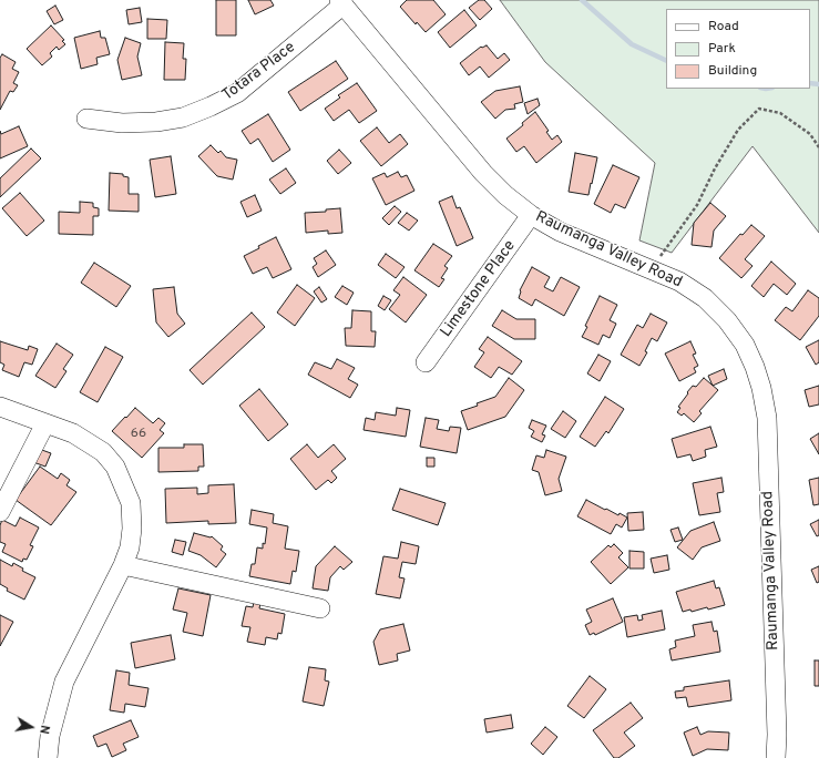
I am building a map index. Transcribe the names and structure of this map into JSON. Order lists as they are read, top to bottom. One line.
{"streets":{"street":["Totara Place","Raumanga Valley Road","Limestone Place"]},"crossings":[["Totara Place","Raumanga Valley Road"],["Raumanga Valley Road","Limestone Place"]],"house_numbers":["66"],"legend":["Road","Park","Building"],"north":"right"}
